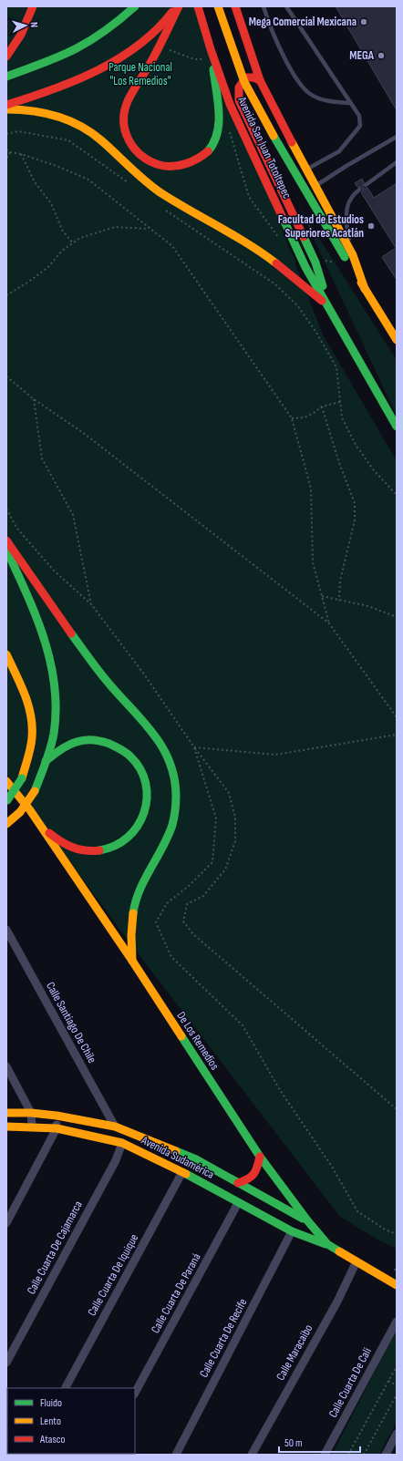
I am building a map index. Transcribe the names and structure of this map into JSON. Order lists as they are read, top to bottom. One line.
{"streets":{"main road":["Avenida San Juan Totoltepec","De Los Remedios","Avenida Sudamérica"],"street":["Calle Santiago De Chile","Calle Cuarta De Cajamarca","Calle Cuarta De Iquique","Calle Cuarta De Paraná","Calle Cuarta De Recife","Calle Maracaibo","Calle Cuarta De Cali"]},"crossings":[["Calle Santiago De Chile","Avenida Sudamérica"],["De Los Remedios","Avenida Sudamérica"],["De Los Remedios","Calle Maracaibo"],["Avenida Sudamérica","Calle Cuarta De Cajamarca"],["Avenida Sudamérica","Calle Cuarta De Iquique"],["Avenida Sudamérica","Calle Cuarta De Paraná"],["Avenida Sudamérica","Calle Cuarta De Recife"]],"parks":["Parque Nacional \"Los Remedios\""],"places":["Mega Comercial Mexicana","MEGA","Facultad de Estudios Superiores Acatlán"],"legend":["Fluido","Lento","Atasco"],"scale_bar":"50 m","north":"right"}
